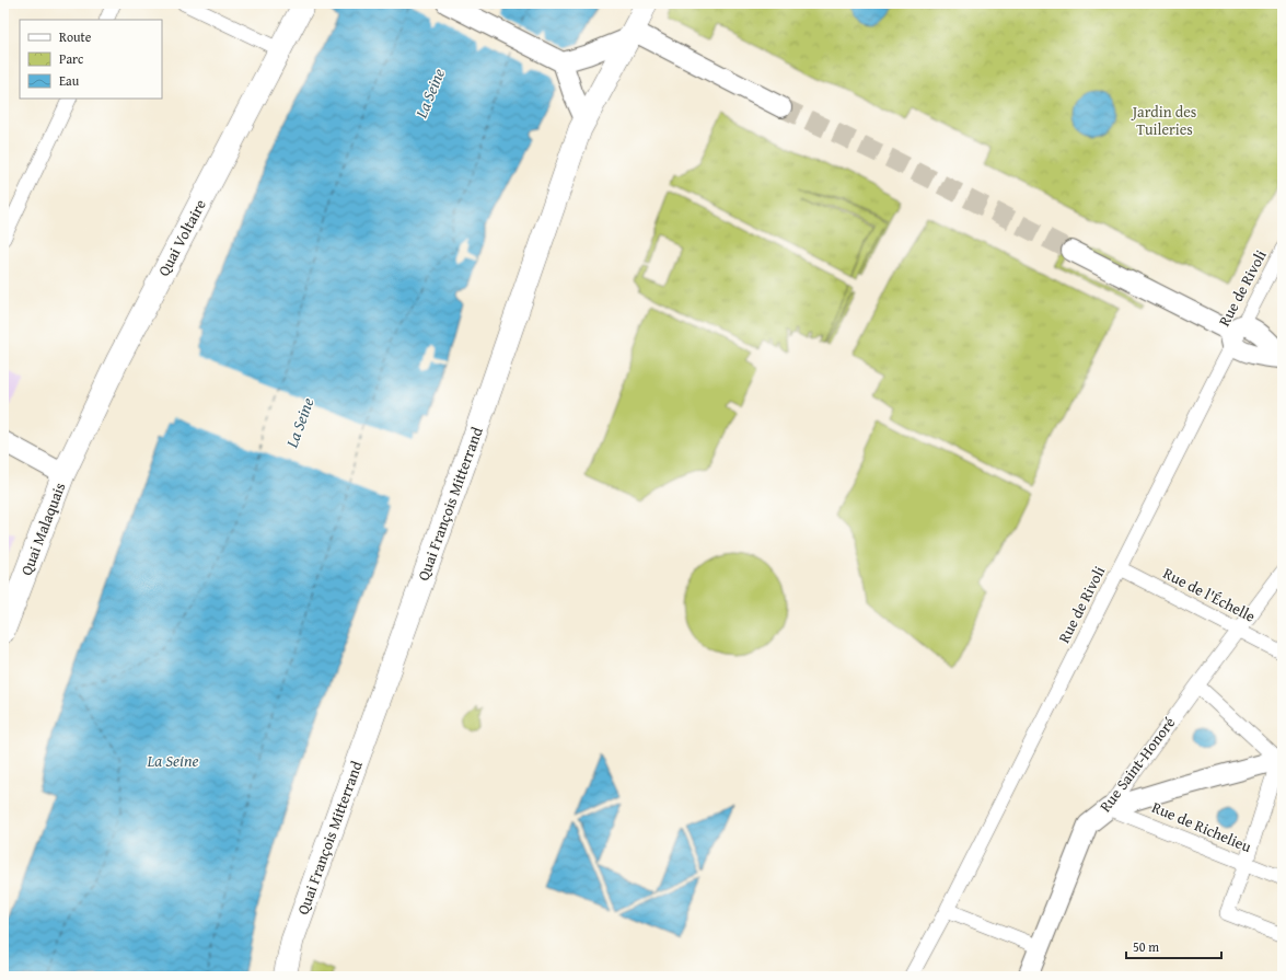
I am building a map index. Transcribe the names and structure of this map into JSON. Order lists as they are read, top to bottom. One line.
{"streets":{"main road":["Quai Voltaire","Quai François Mitterrand","Quai Malaquais","Rue Saint-Honoré"],"street":["Rue de Rivoli","Rue de l'Échelle","Rue de Richelieu"]},"crossings":[["Quai Voltaire","Quai Malaquais"],["Rue de Rivoli","Rue de l'Échelle"],["Rue de l'Échelle","Rue Saint-Honoré"],["Rue Saint-Honoré","Rue de Richelieu"]],"water":["La Seine"],"parks":["Jardin des Tuileries"],"legend":["Route","Parc","Eau"],"scale_bar":"50 m"}
